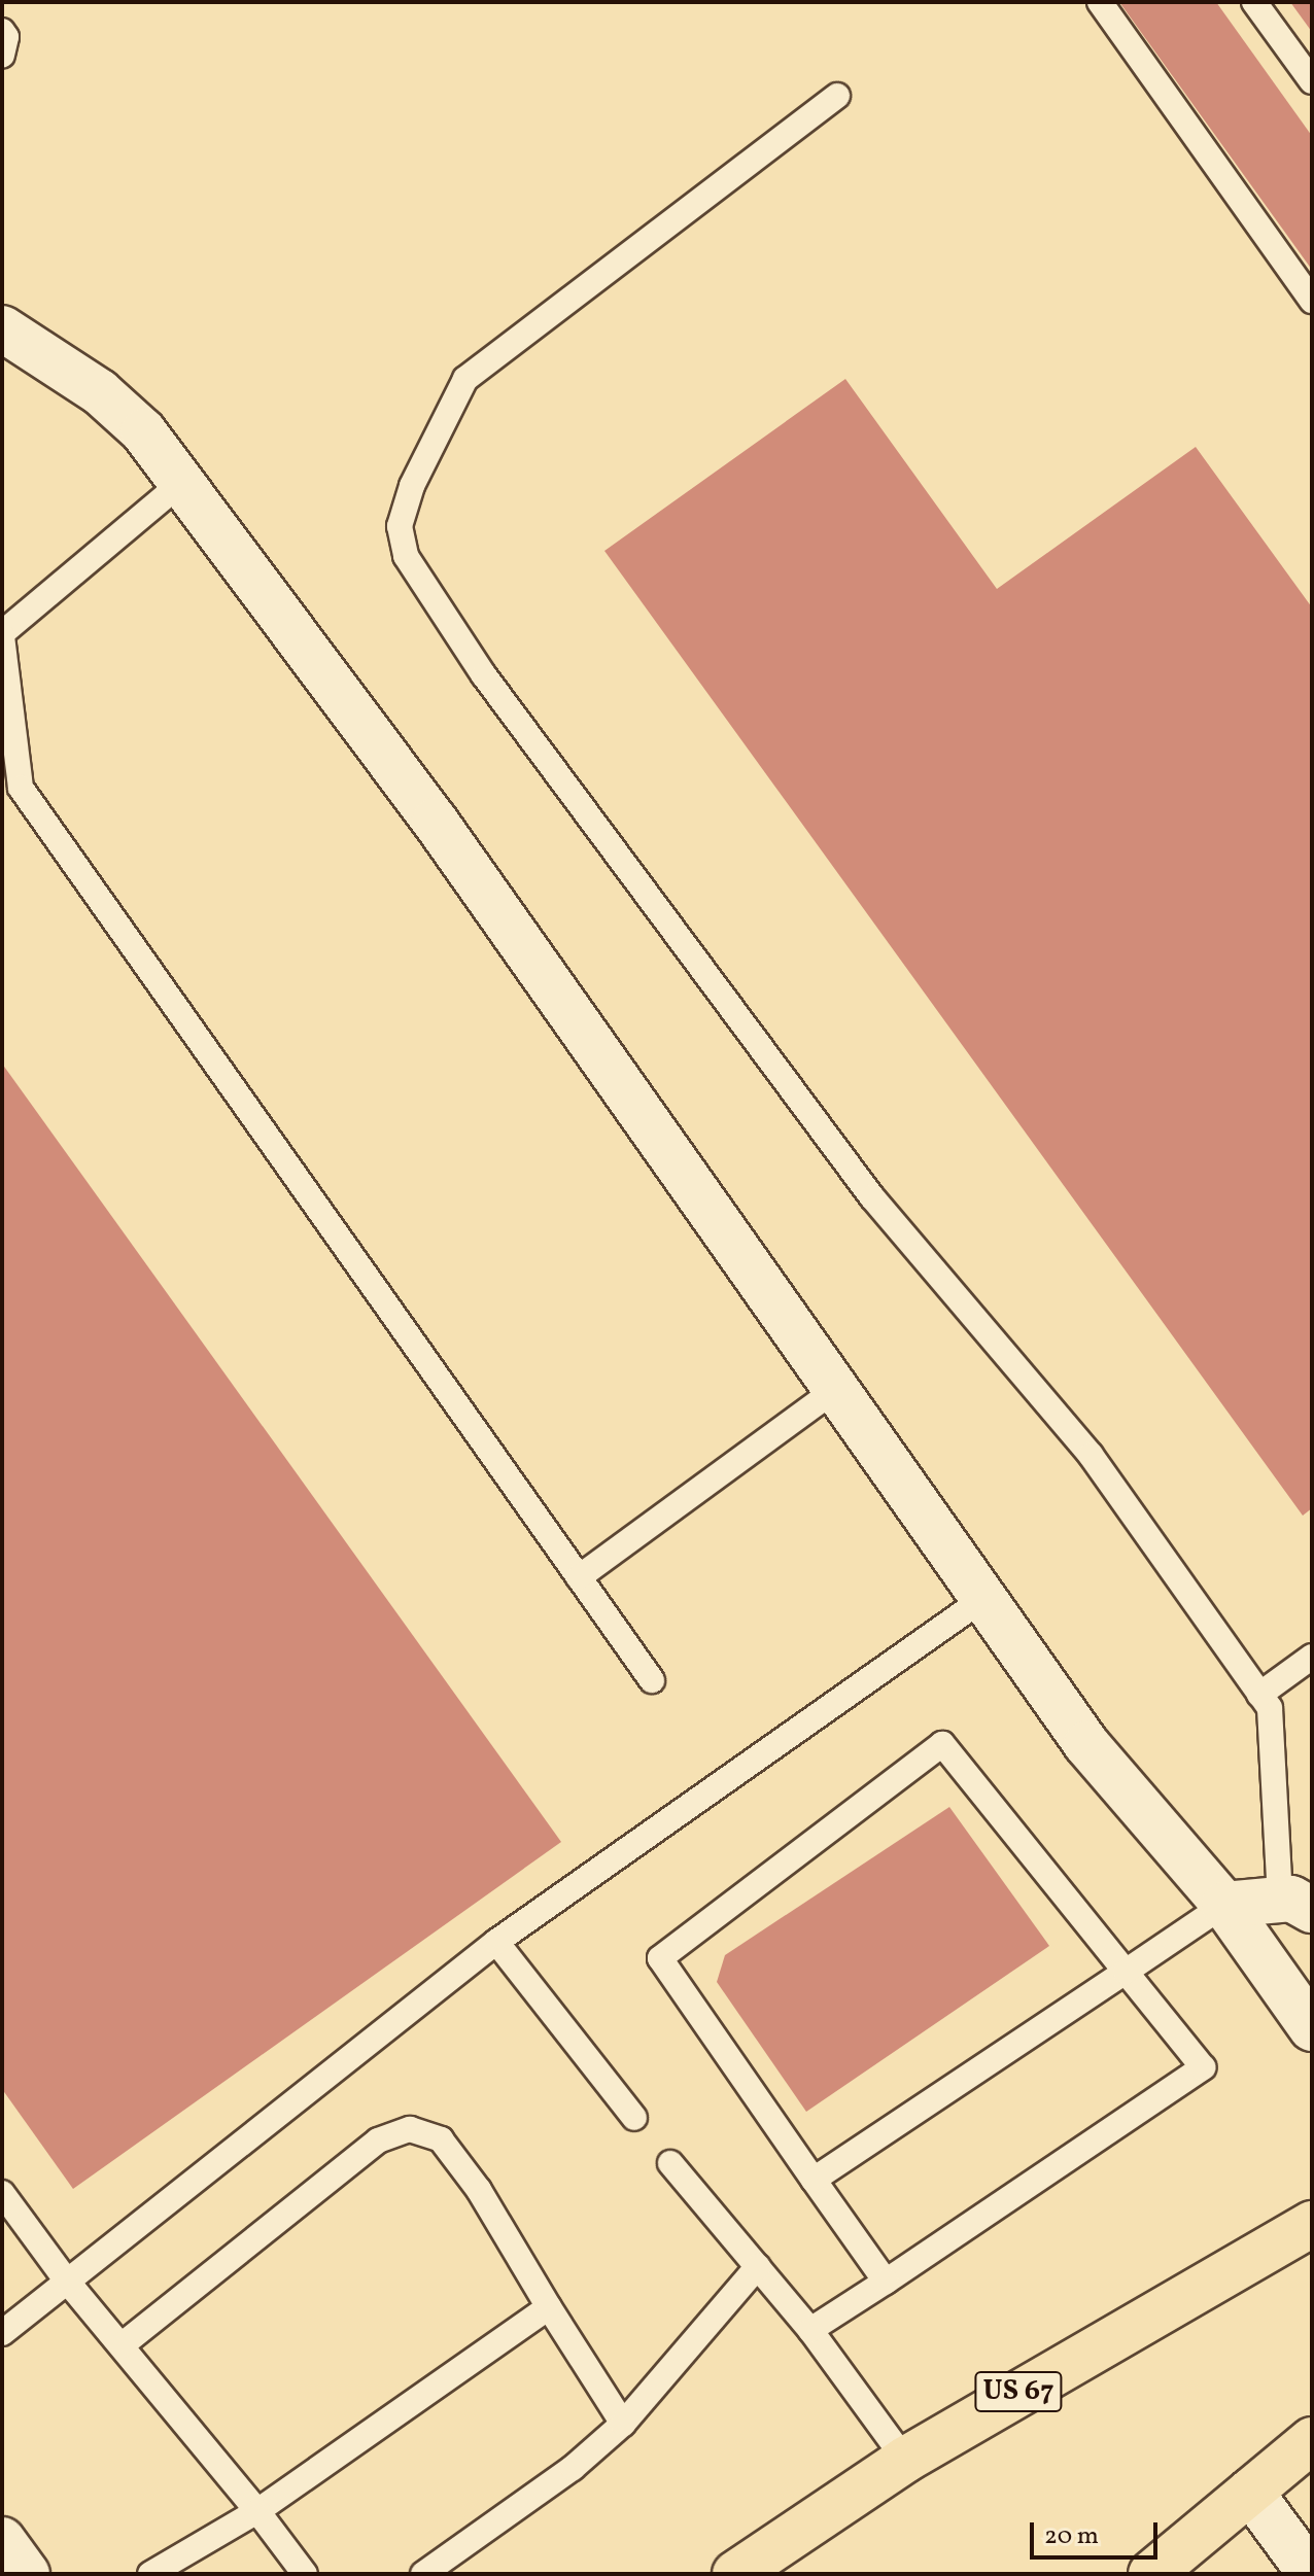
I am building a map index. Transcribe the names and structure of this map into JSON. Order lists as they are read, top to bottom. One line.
{"streets":{"highway":["US 67"]},"scale_bar":"20 m"}
